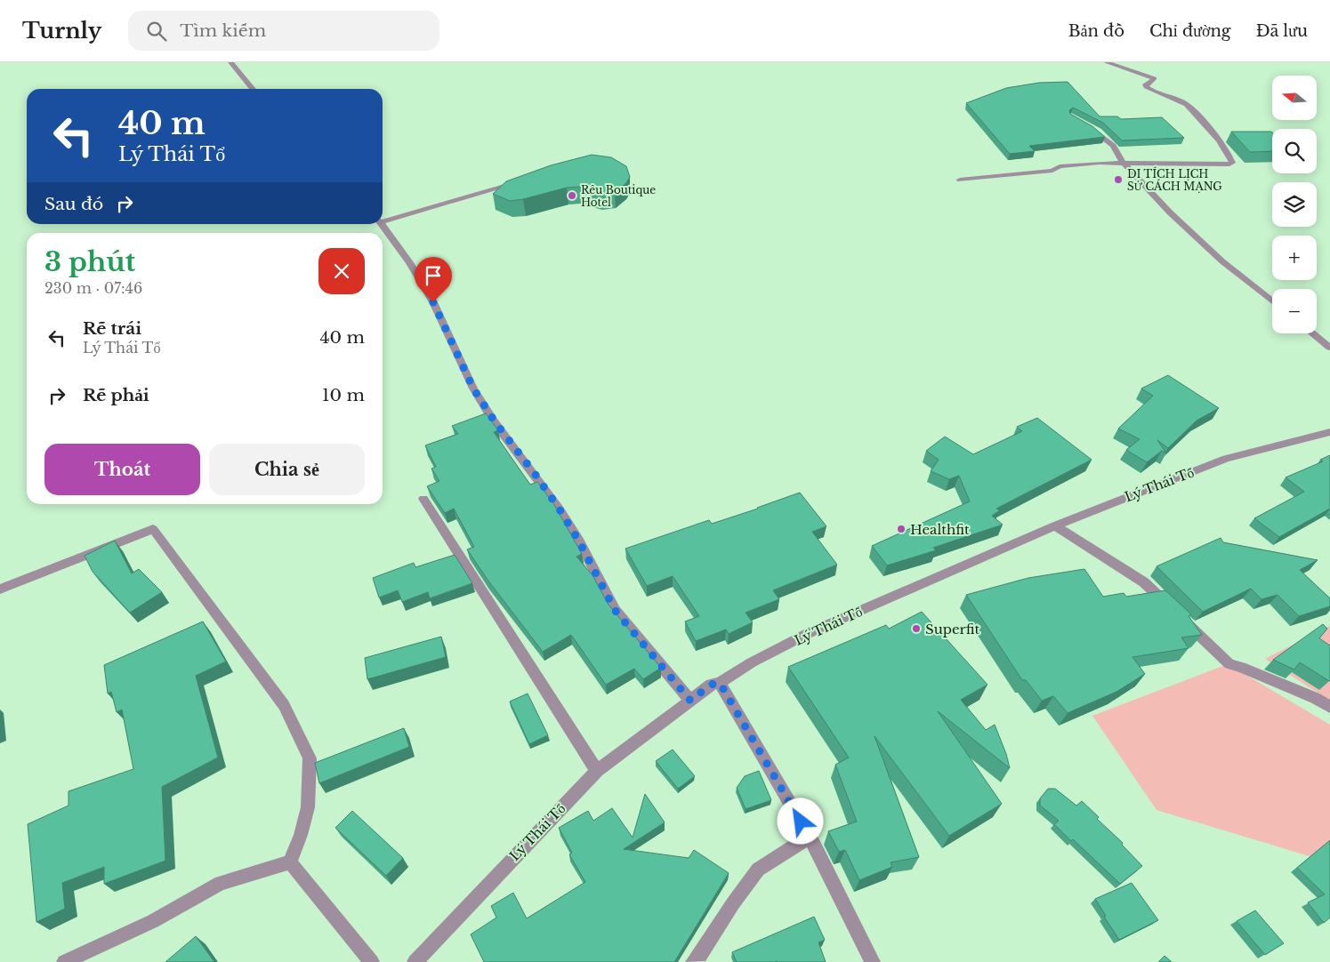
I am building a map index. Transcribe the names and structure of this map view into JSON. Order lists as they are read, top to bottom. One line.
{"streets":{"street":["Lý Thái Tổ"]},"places":["DI TÍCH LỊCH SỬ CÁCH MẠNG","Rêu Boutique Hotel","Healthfit","Superfit"],"north":"left","page":{"header":"Turnly","search":"Tìm kiếm","nav":["Bản đồ","Chỉ đường","Đã lưu"],"map_buttons":["+","−"],"turn":["40 m","Lý Thái Tổ"],"then":"Sau đó","heading":["3 phút","230 m · 07:46"],"list":[{"name":"Rẽ trái","note":"Lý Thái Tổ","value":"40 m"},{"name":"Rẽ phải","value":"10 m"}],"buttons":["Thoát","Chia sẻ"]}}
